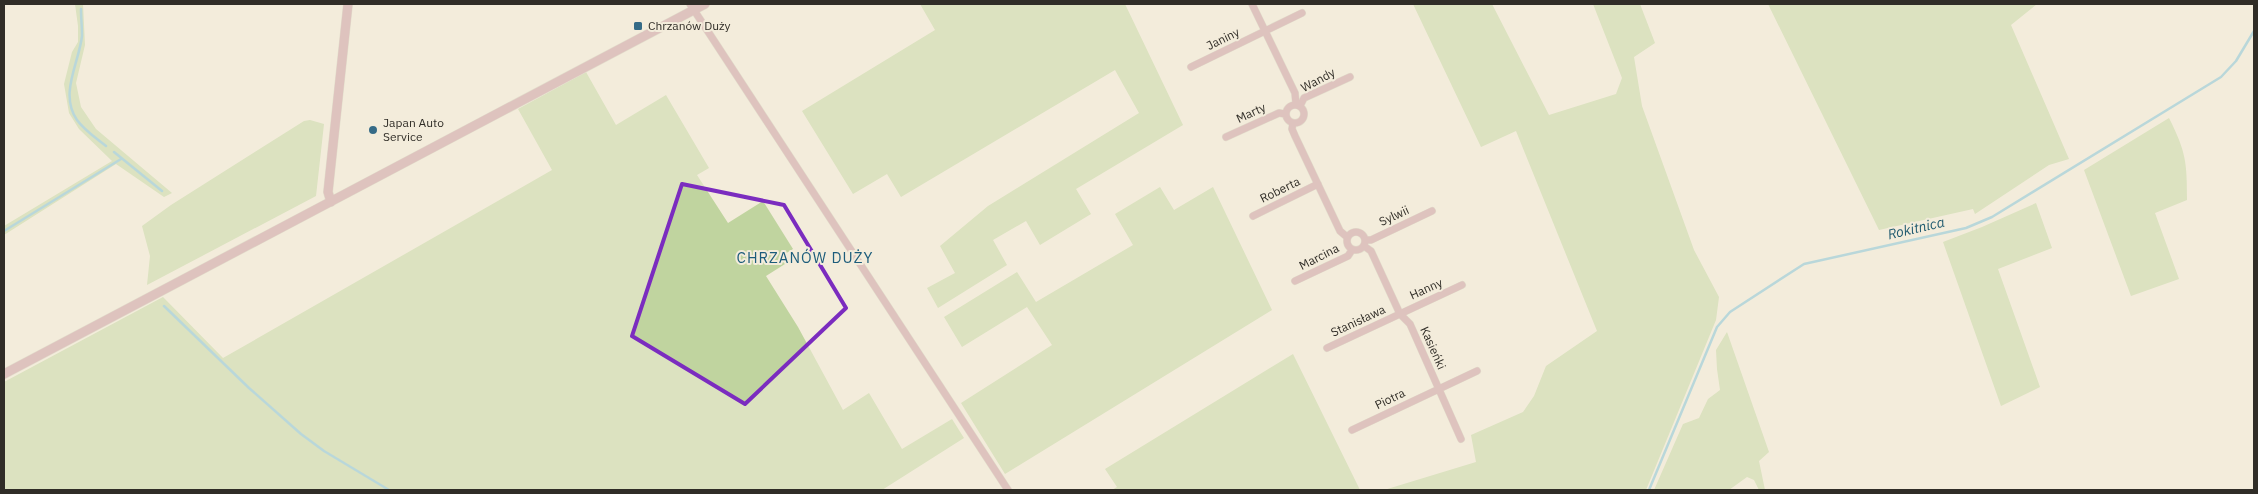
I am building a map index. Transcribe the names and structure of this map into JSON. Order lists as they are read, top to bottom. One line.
{"streets":{"street":["Janiny","Wandy","Marty","Roberta","Sylwii","Marcina","Hanny","Stanisława","Kasieńki","Piotra"]},"crossings":[["Wandy","Marty"],["Sylwii","Marcina"],["Sylwii","Kasieńki"],["Marcina","Kasieńki"],["Hanny","Stanisława"],["Hanny","Kasieńki"],["Stanisława","Kasieńki"],["Kasieńki","Piotra"]],"districts":["CHRZANÓW DUŻY"],"water":["Rokitnica"],"places":{"transit":["Chrzanów Duży"],"other":["Japan Auto Service"]}}
